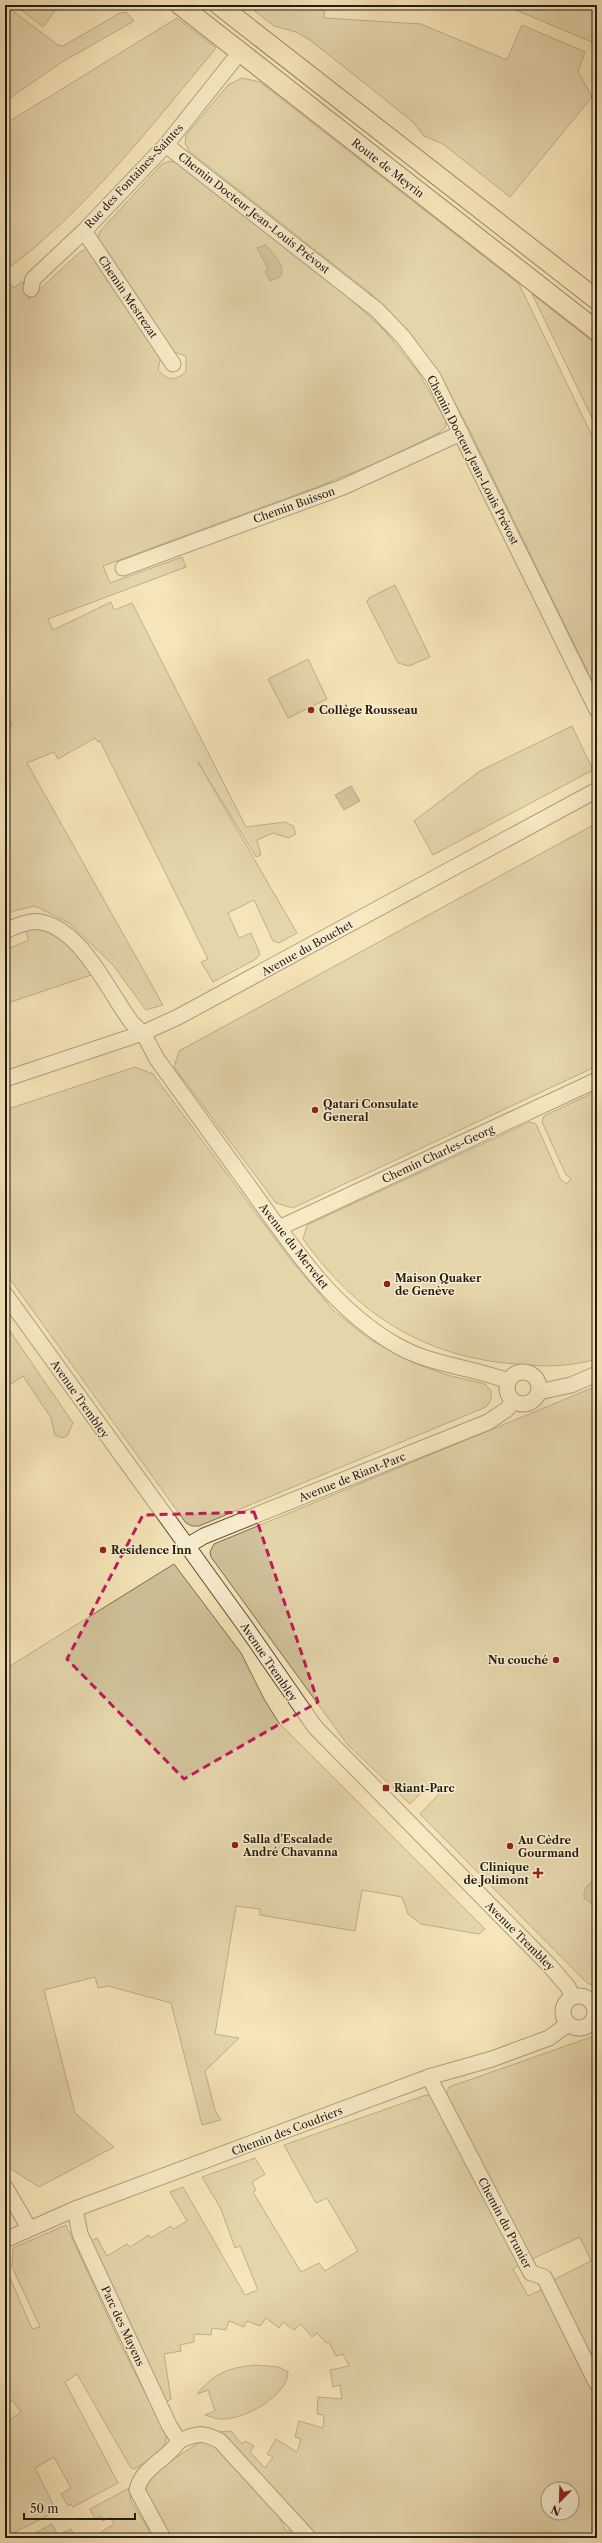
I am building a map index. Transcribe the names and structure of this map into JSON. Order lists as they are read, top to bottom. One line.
{"streets":{"main road":["Route de Meyrin"],"street":["Rue des Fontaines-Saintes","Chemin Docteur Jean-Louis Prévost","Chemin Mestrezat","Chemin Buisson","Avenue du Bouchet","Chemin Charles-Georg","Avenue du Mervelet","Avenue Trembley","Avenue de Riant-Parc","Chemin des Coudriers","Chemin du Prunier","Parc des Mayens"]},"crossings":[["Route de Meyrin","Rue des Fontaines-Saintes"],["Rue des Fontaines-Saintes","Chemin Docteur Jean-Louis Prévost"],["Rue des Fontaines-Saintes","Chemin Mestrezat"],["Chemin Docteur Jean-Louis Prévost","Chemin Buisson"],["Avenue du Bouchet","Avenue du Mervelet"],["Chemin Charles-Georg","Avenue du Mervelet"],["Avenue du Mervelet","Avenue de Riant-Parc"],["Avenue Trembley","Avenue de Riant-Parc"],["Avenue Trembley","Chemin des Coudriers"],["Chemin des Coudriers","Chemin du Prunier"],["Chemin des Coudriers","Parc des Mayens"]],"places":{"other":["Collège Rousseau","Qatari Consulate General","Maison Quaker de Genève","Residence Inn","Nu couché","Salla d'Escalade André Chavanna","Au Cèdre Gourmand"],"transit":["Riant-Parc"],"health":["Clinique de Jolimont"]},"scale_bar":"50 m","north":"bottom left"}
